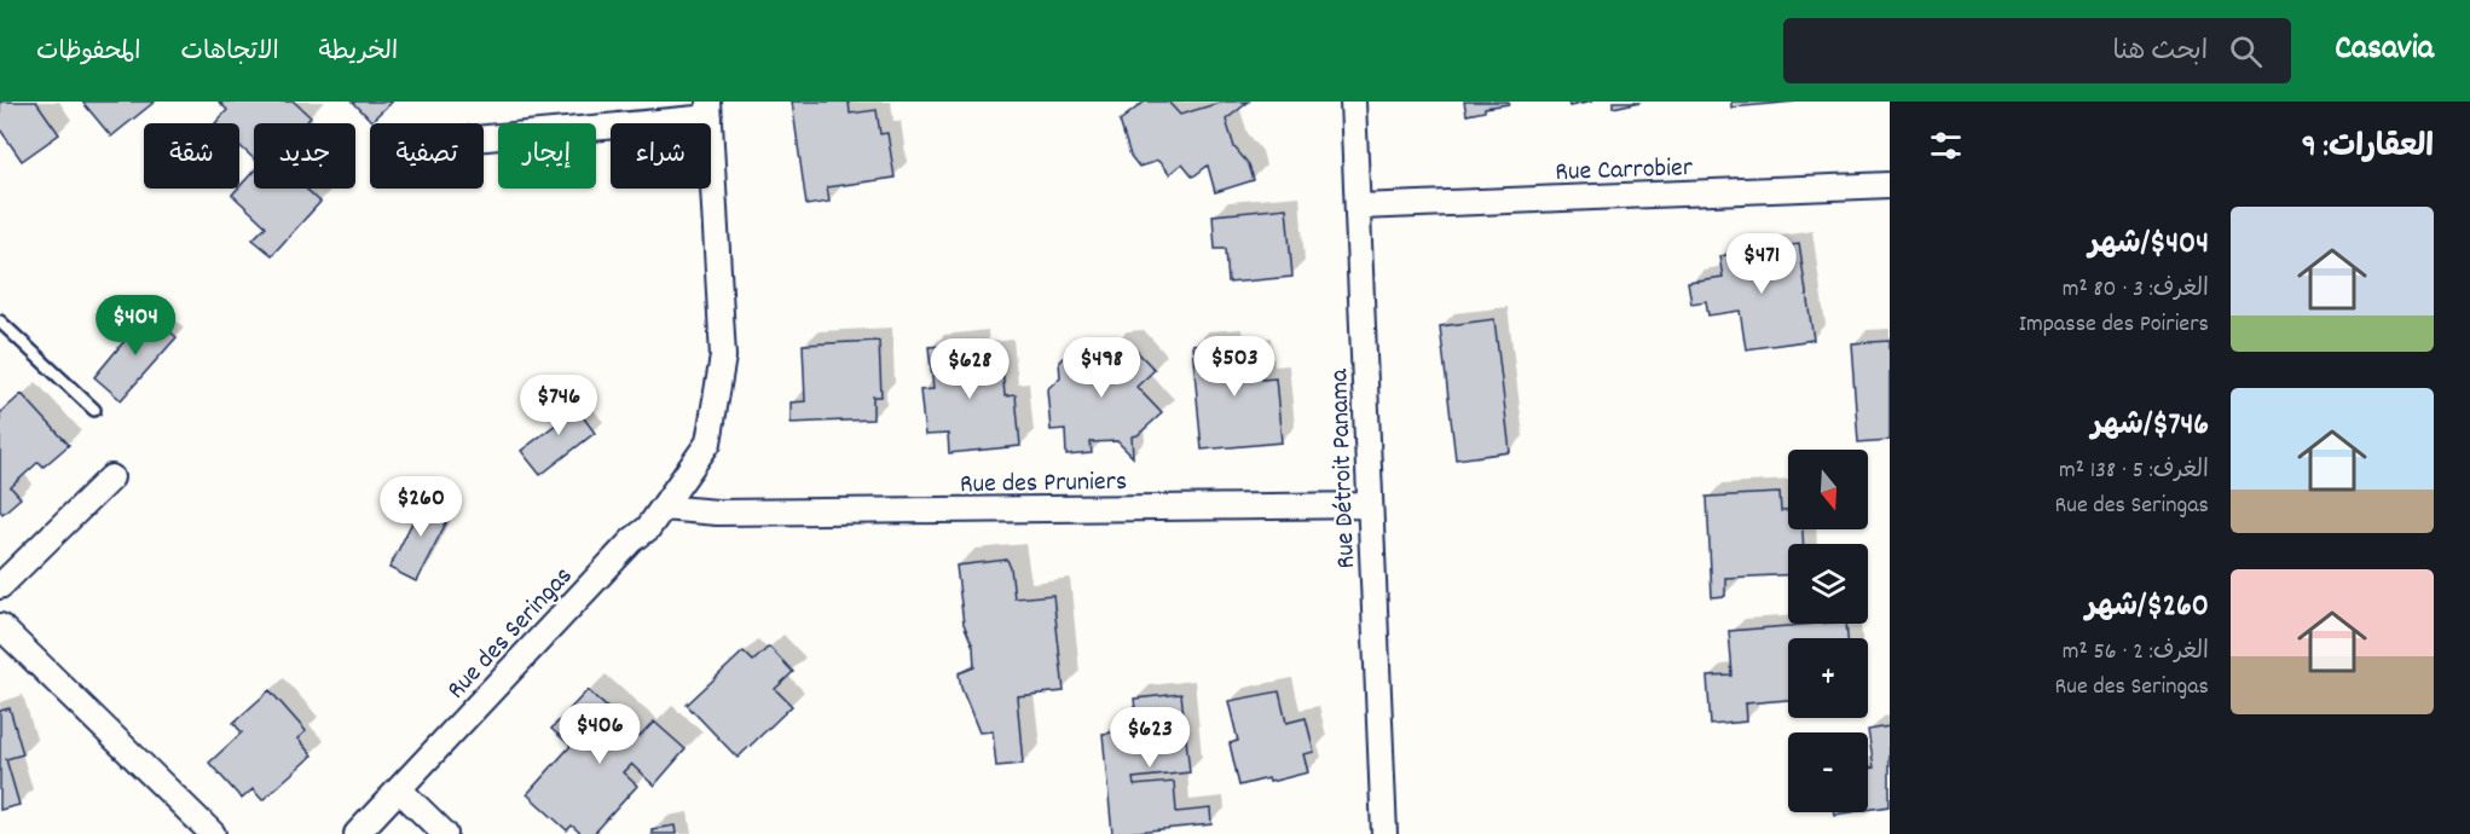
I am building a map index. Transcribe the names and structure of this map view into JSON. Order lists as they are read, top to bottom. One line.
{"streets":{"street":["Rue Carrobier","Rue Détroit Panama","Rue des Pruniers","Rue des Seringas"]},"crossings":[["Rue Carrobier","Rue Détroit Panama"],["Rue Détroit Panama","Rue des Pruniers"],["Rue des Pruniers","Rue des Seringas"]],"north":"bottom","page":{"header":"Casavia","search":"ابحث هنا","nav":["الخريطة","الاتجاهات","المحفوظات"],"heading":"العقارات: 9","chip":["شراء","إيجار","تصفية","جديد","شقة"],"list":[{"name":"$404/شهر","note":"الغرف: 3 · 80 m² · Impasse des Poiriers"},{"name":"$746/شهر","note":"الغرف: 5 · 138 m² · Rue des Seringas"},{"name":"$260/شهر","note":"الغرف: 2 · 56 m² · Rue des Seringas"}],"price":["$471","$404","$503","$498","$628","$746","$260","$406","$623"],"map_buttons":["+","−"]}}
